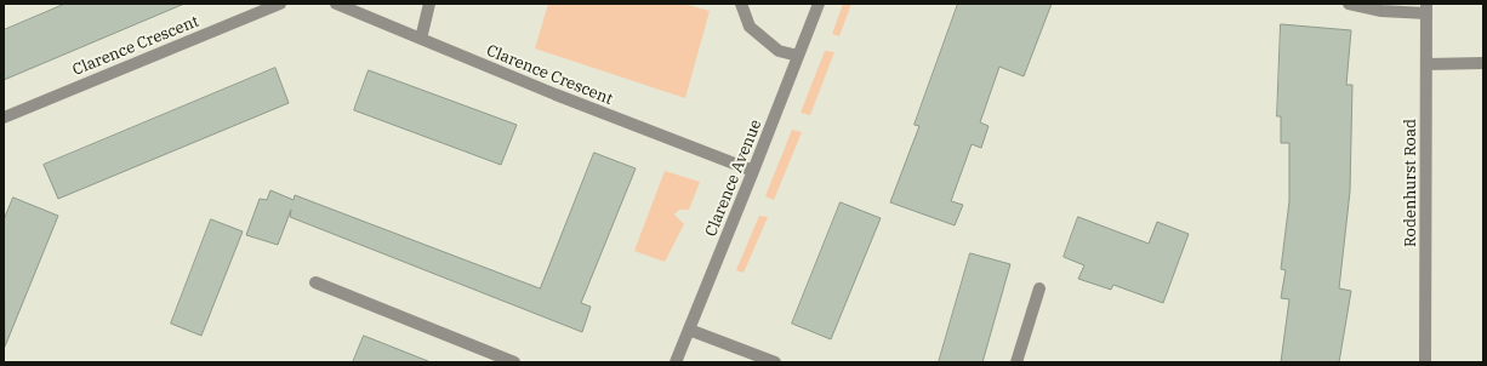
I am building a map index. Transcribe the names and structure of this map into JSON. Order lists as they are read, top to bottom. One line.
{"streets":{"street":["Clarence Crescent","Clarence Avenue","Rodenhurst Road"]},"crossings":[["Clarence Crescent","Clarence Avenue"]]}
